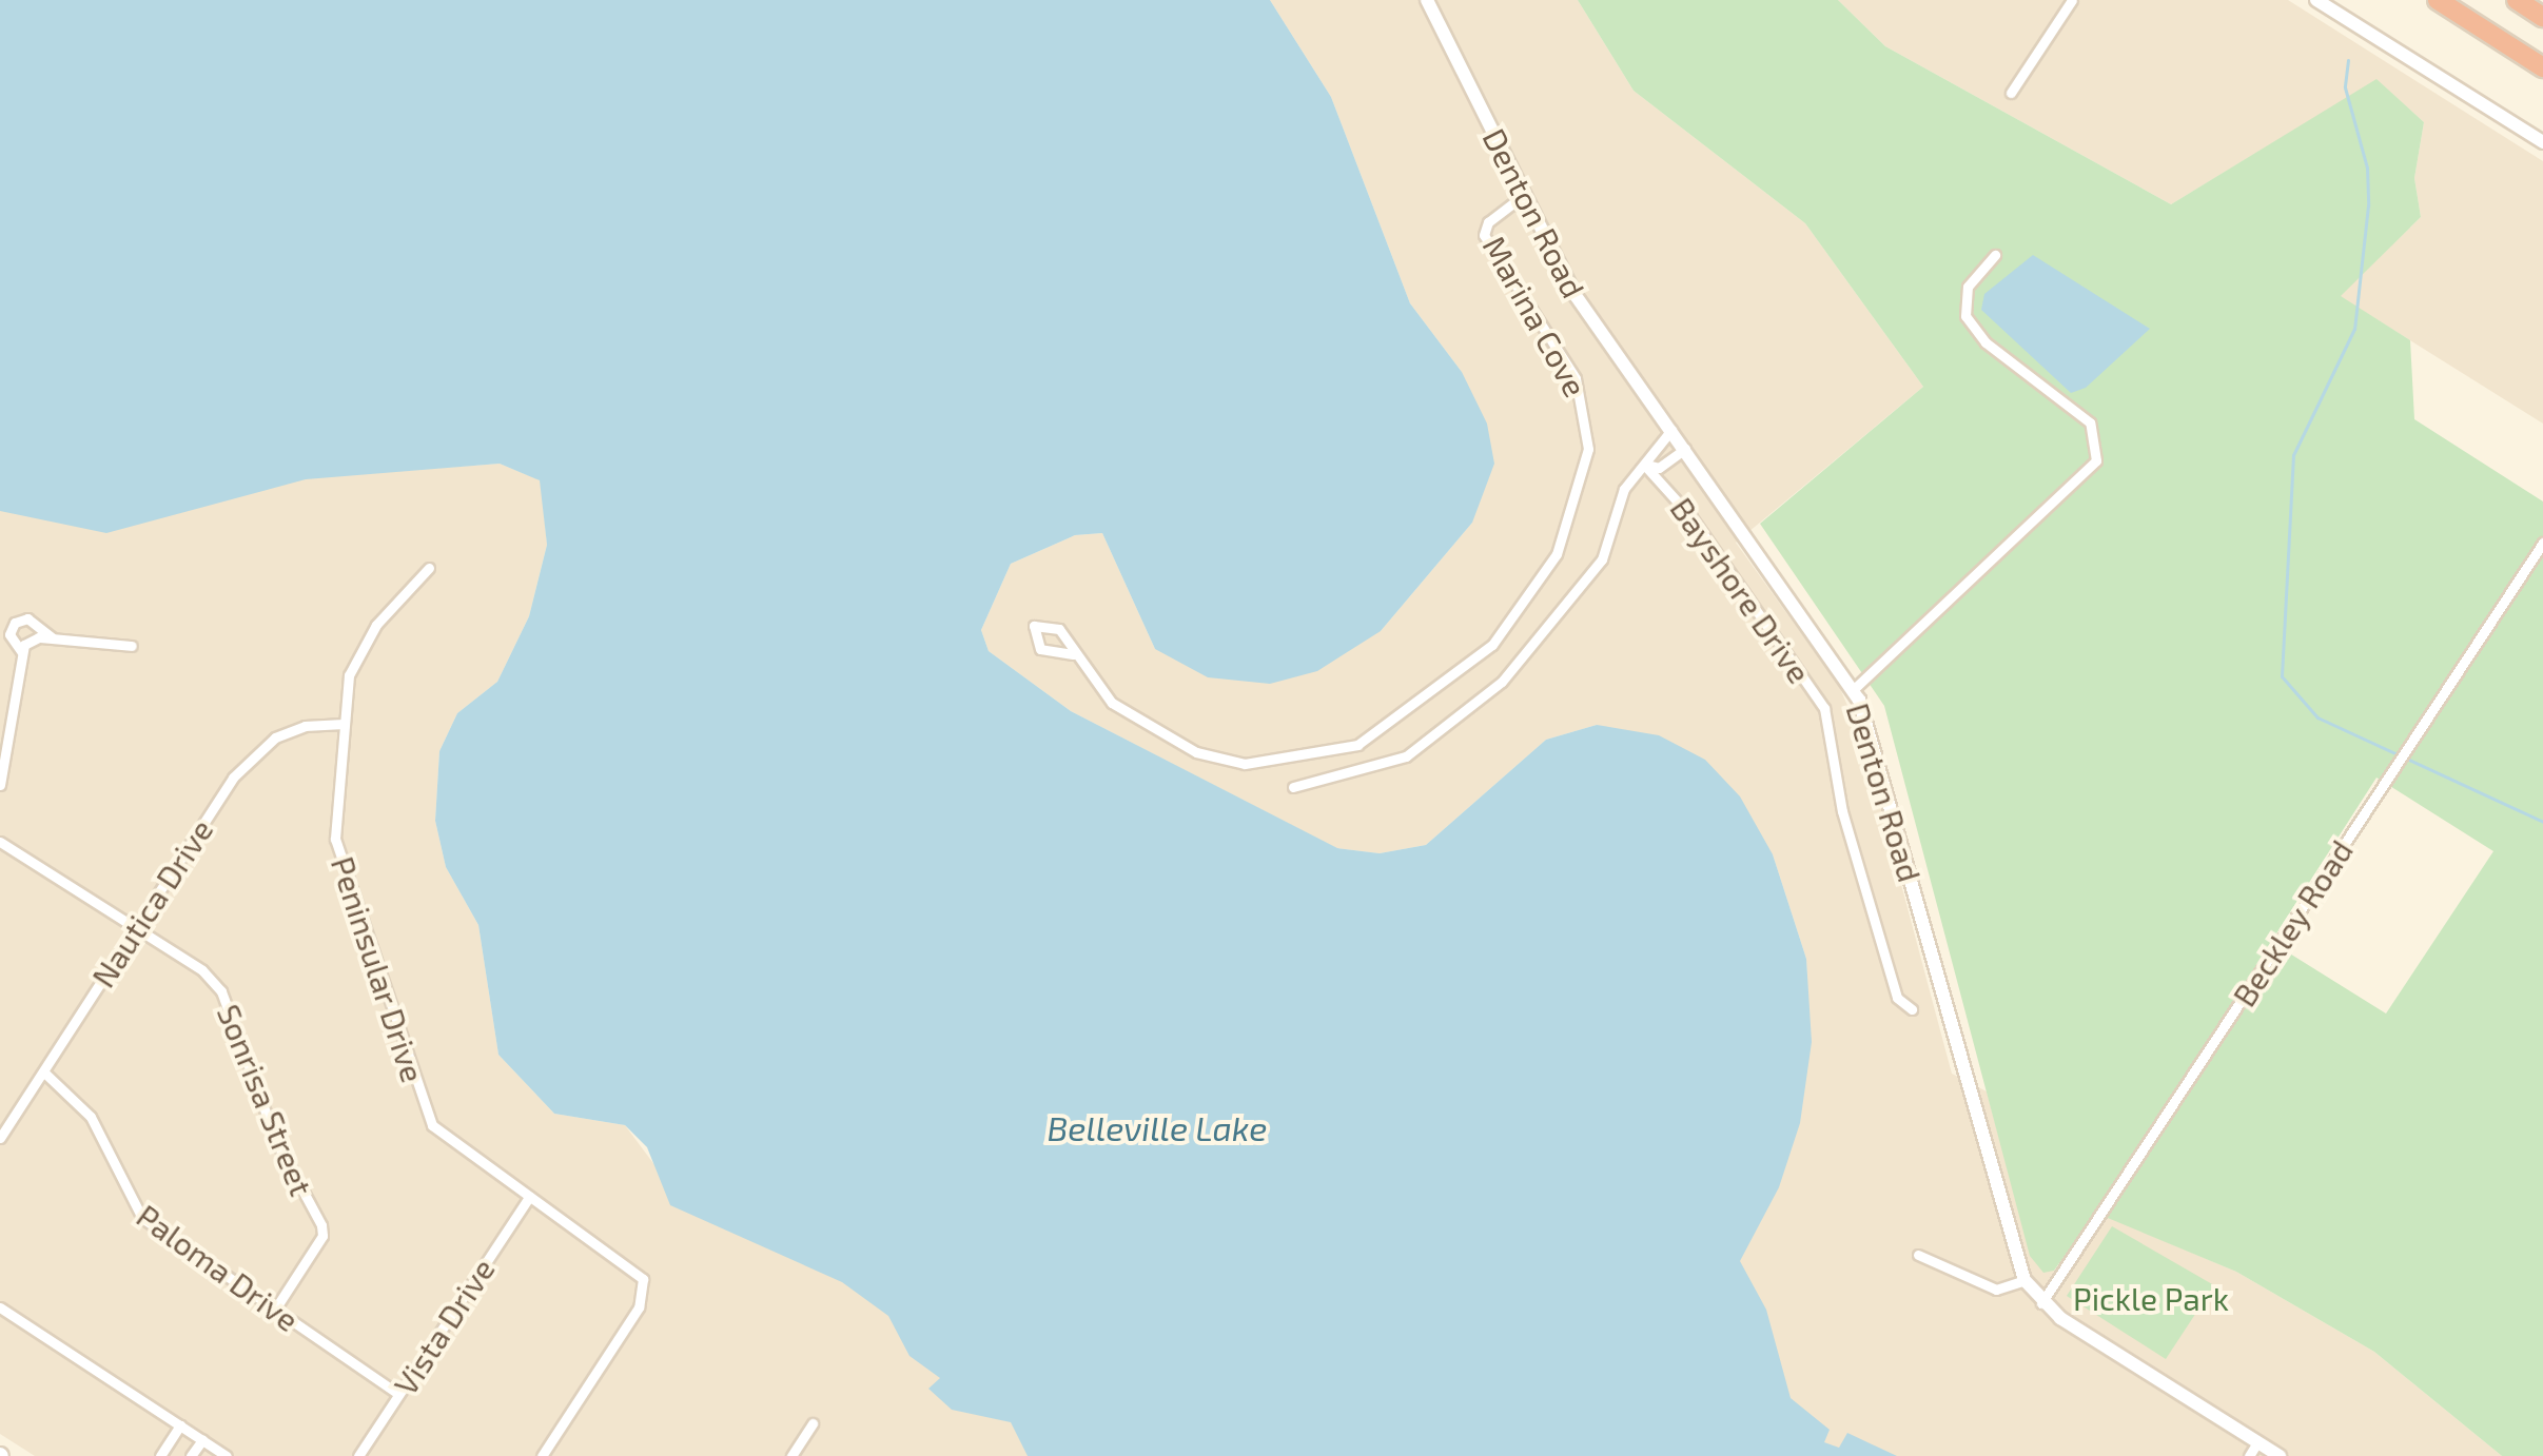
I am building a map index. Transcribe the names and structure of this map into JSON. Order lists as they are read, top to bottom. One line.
{"streets":{"street":["Denton Road","Marina Cove","Bayshore Drive","Nautica Drive","Beckley Road","Peninsular Drive","Sonrisa Street","Paloma Drive","Vista Drive"]},"crossings":[["Denton Road","Marina Cove"],["Denton Road","Bayshore Drive"],["Denton Road","Beckley Road"],["Nautica Drive","Peninsular Drive"],["Nautica Drive","Sonrisa Street"],["Nautica Drive","Paloma Drive"],["Peninsular Drive","Vista Drive"],["Sonrisa Street","Paloma Drive"],["Paloma Drive","Vista Drive"]],"water":["Belleville Lake"],"parks":["Pickle Park"]}
